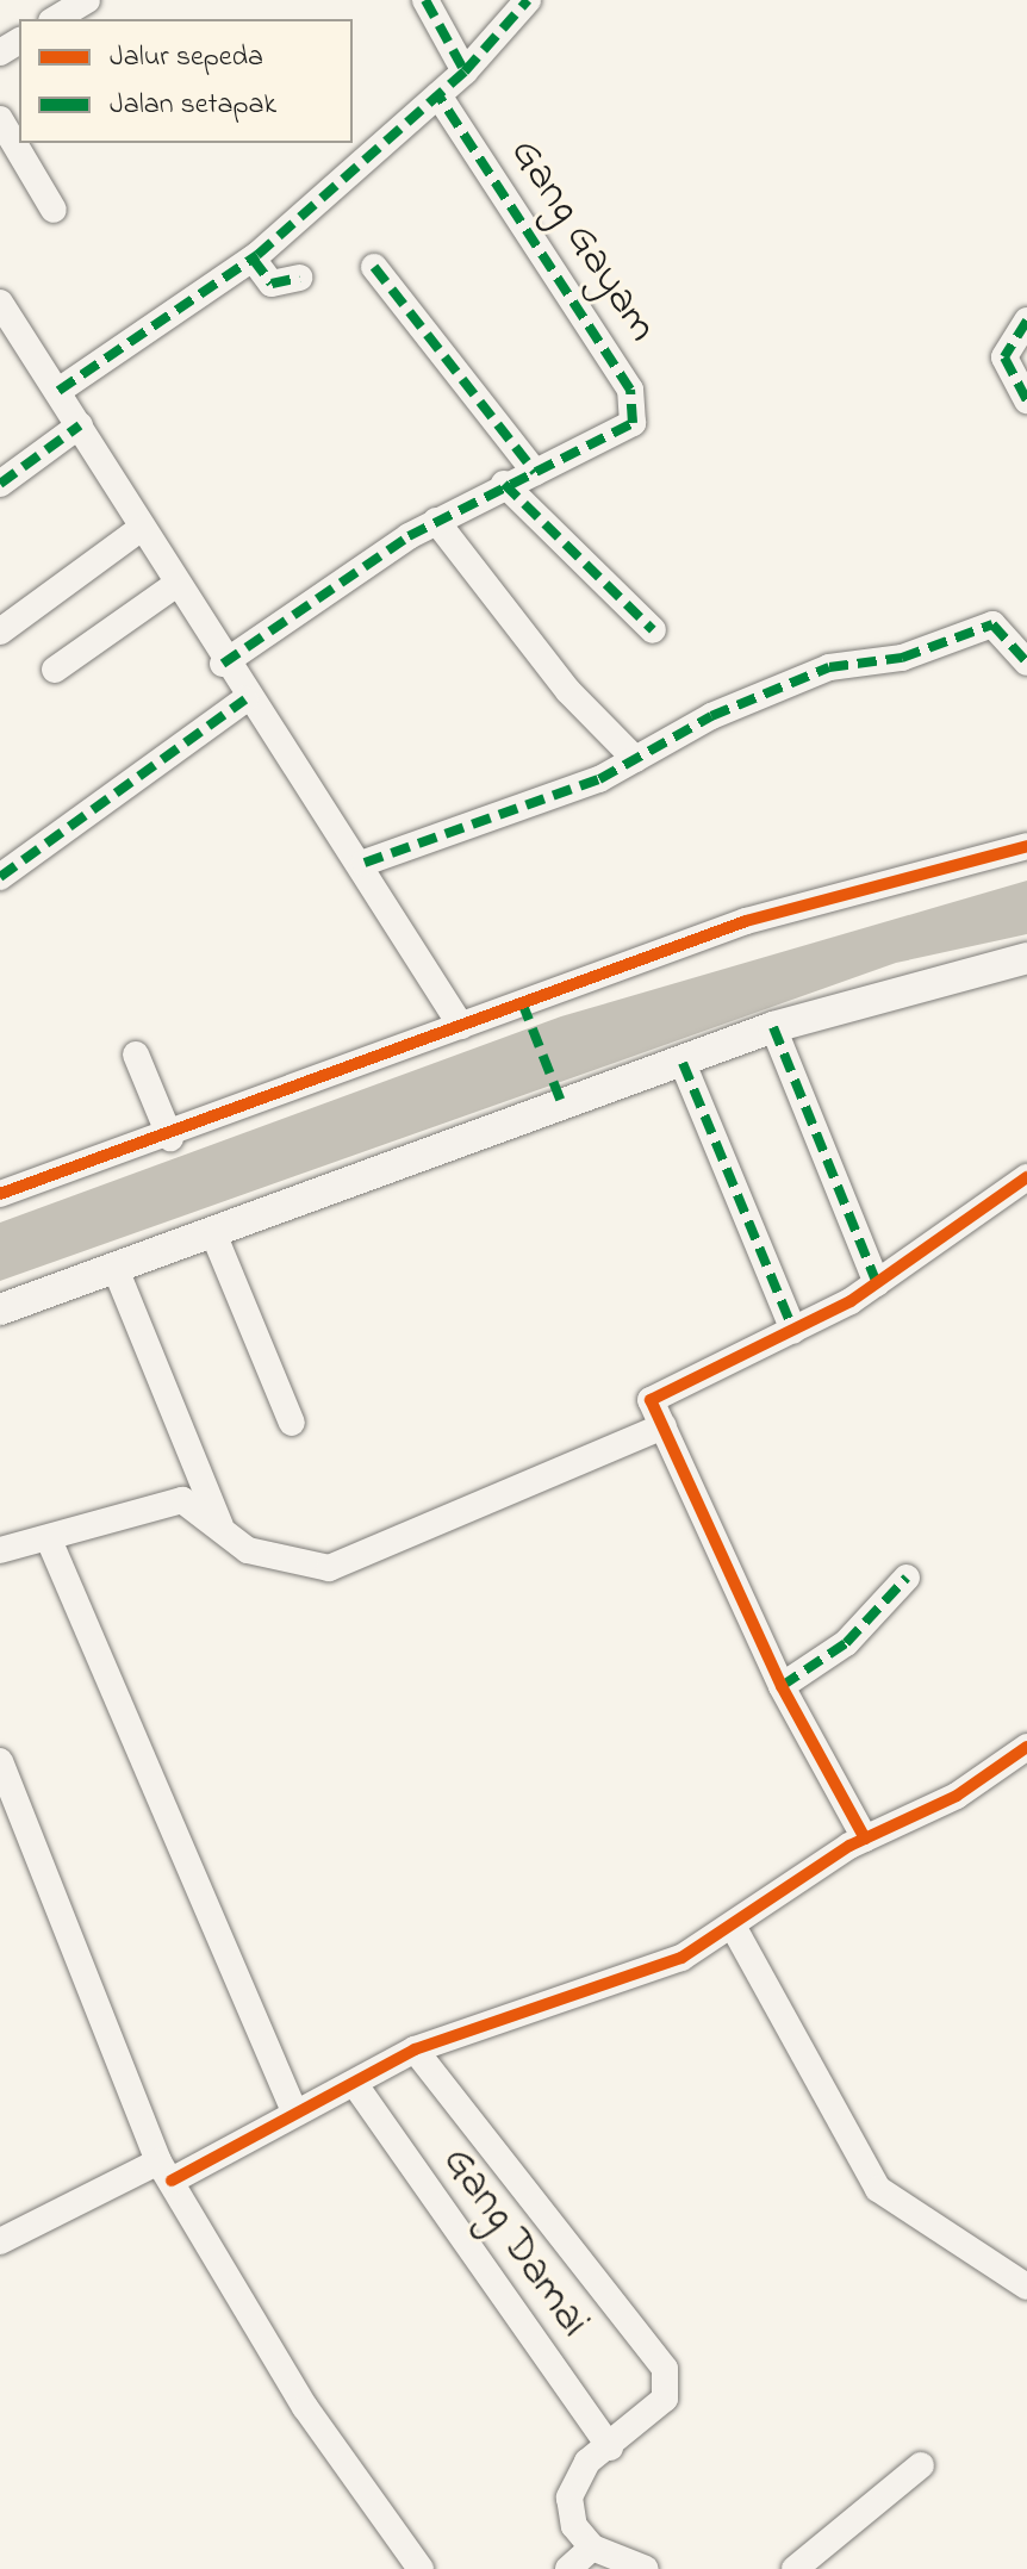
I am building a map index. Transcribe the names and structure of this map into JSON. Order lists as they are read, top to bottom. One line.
{"streets":{"street":["Gang Gayam","Gang Damai"]},"legend":["Jalur sepeda","Jalan setapak"]}
